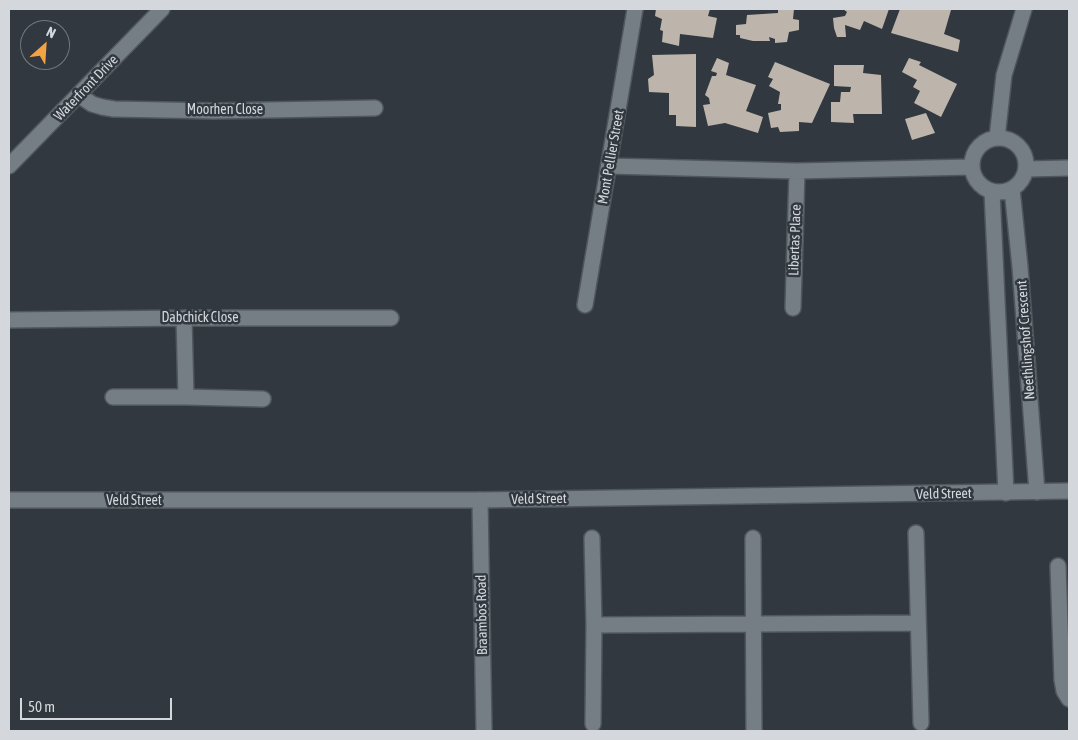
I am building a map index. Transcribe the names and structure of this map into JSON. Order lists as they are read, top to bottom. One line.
{"streets":{"street":["Waterfront Drive","Moorhen Close","Mont Pellier Street","Libertas Place","Dabchick Close","Neethlingshof Crescent","Veld Street","Braambos Road"]},"crossings":[["Waterfront Drive","Moorhen Close"],["Neethlingshof Crescent","Veld Street"],["Veld Street","Braambos Road"]],"scale_bar":"50 m","north":"top right"}
